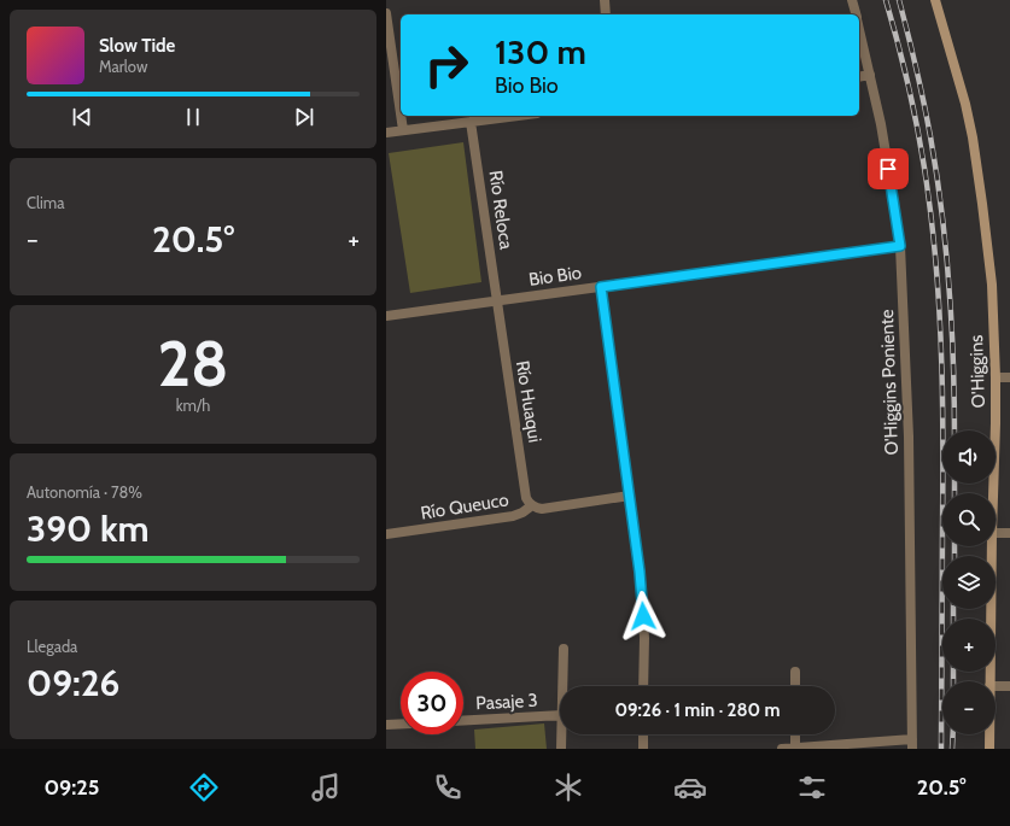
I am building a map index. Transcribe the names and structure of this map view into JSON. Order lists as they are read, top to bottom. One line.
{"streets":{"street":["Río Reloca","Bio Bio","O'Higgins","O'Higgins Poniente","Río Huaqui","Río Queuco","Pasaje 3"]},"crossings":[["Río Reloca","Bio Bio"],["Río Reloca","Río Huaqui"],["Bio Bio","O'Higgins Poniente"],["Bio Bio","Río Huaqui"],["Río Huaqui","Río Queuco"]],"page":{"turn":["130 m","Bio Bio"],"song":["Slow Tide","Marlow"],"tile":["Clima",["28","km/h"],["Autonomía · 78%","390 km"],["Llegada","09:26"]],"heat":["−","20.5°","+"],"map_buttons":["+","−"],"limit":"30","trip":"09:26 · 1 min · 280 m","tabs":["09:25","20.5°"]}}
